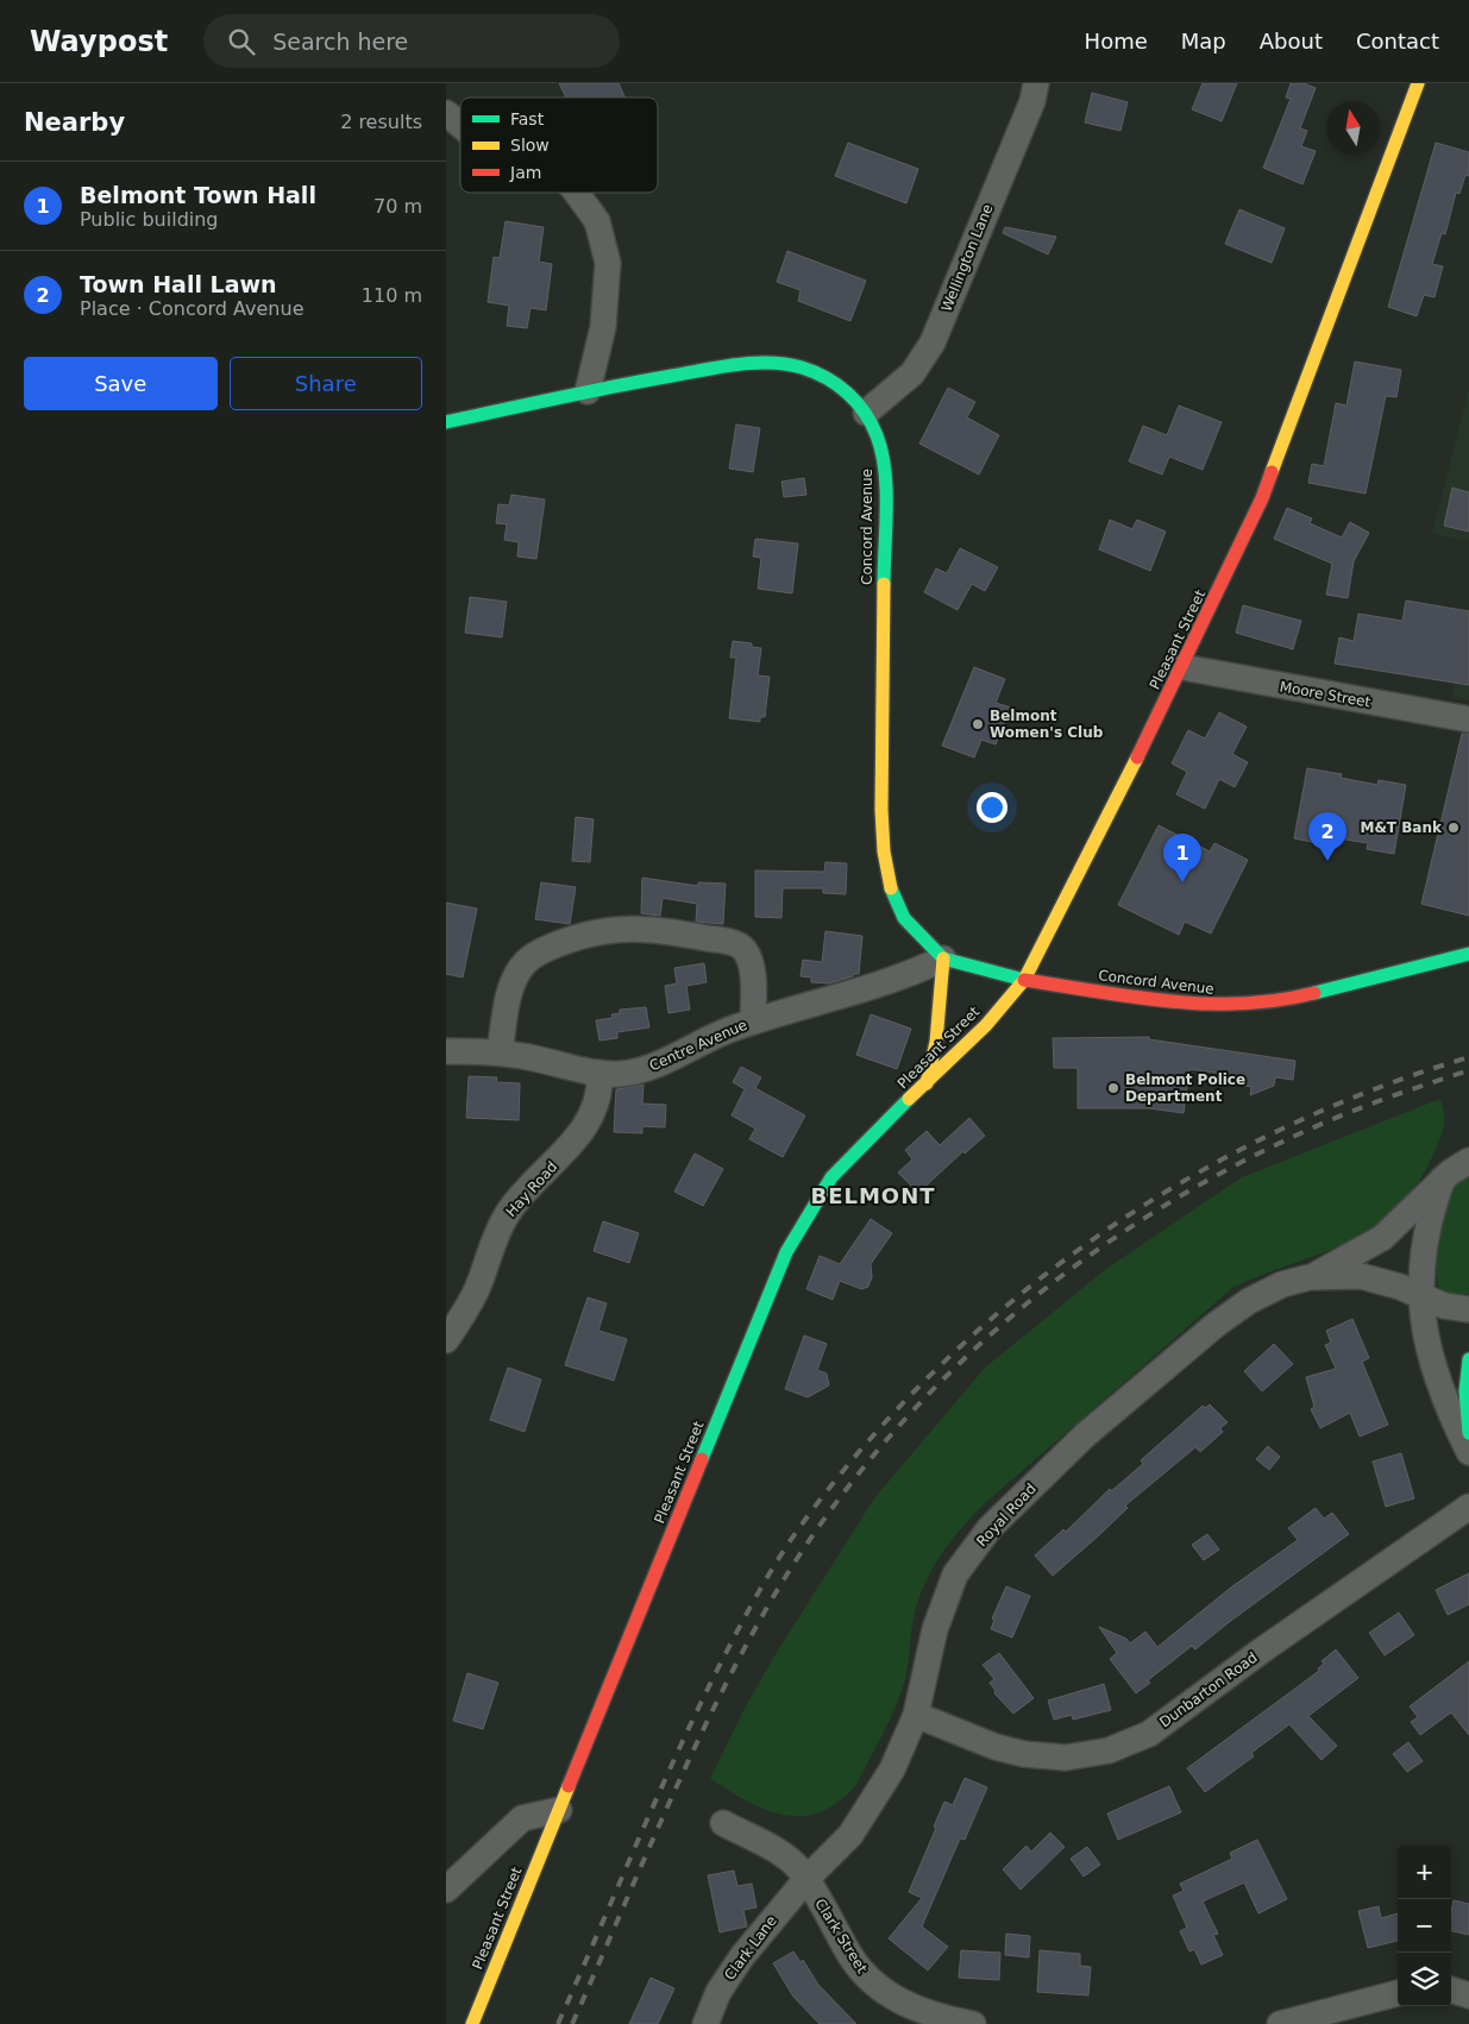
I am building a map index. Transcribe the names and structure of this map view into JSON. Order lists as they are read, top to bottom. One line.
{"streets":{"main road":["Concord Avenue","Pleasant Street"],"street":["Wellington Lane","Moore Street","Centre Avenue","Hay Road","Royal Road","Dunbarton Road","Clark Street","Clark Lane"]},"crossings":[["Wellington Lane","Concord Avenue"],["Concord Avenue","Pleasant Street"],["Concord Avenue","Centre Avenue"],["Pleasant Street","Moore Street"],["Centre Avenue","Hay Road"],["Royal Road","Dunbarton Road"],["Royal Road","Clark Street"],["Royal Road","Clark Lane"],["Clark Street","Clark Lane"]],"districts":["BELMONT"],"places":["Belmont Women's Club","M&T Bank","Belmont Police Department"],"legend":["Fast","Slow","Jam"],"north":"top","page":{"header":"Waypost","search":"Search here","nav":["Home","Map","About","Contact"],"heading":["Nearby","2 results"],"list":[{"mark":"1","name":"Belmont Town Hall","note":"Public building","value":"70 m"},{"mark":"2","name":"Town Hall Lawn","note":"Place · Concord Avenue","value":"110 m"}],"buttons":["Save","Share"],"pins":["2","1"],"map_buttons":["+","−"]}}
